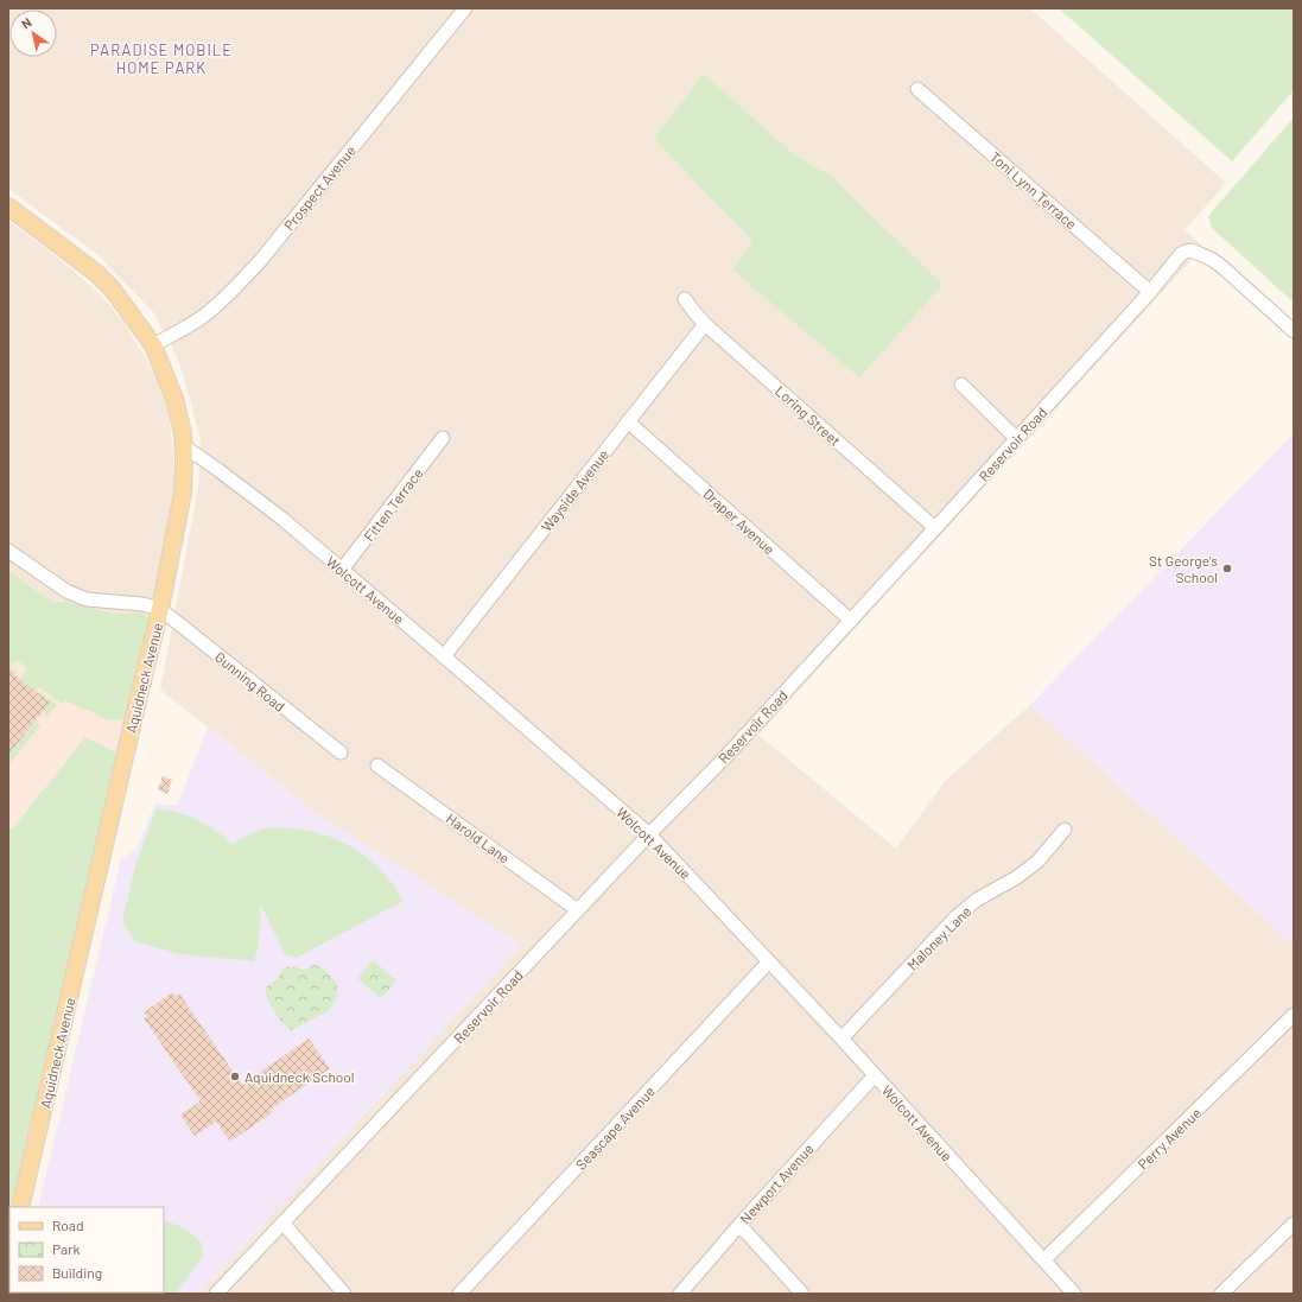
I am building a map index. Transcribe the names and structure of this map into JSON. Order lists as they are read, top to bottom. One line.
{"streets":{"main road":["Aquidneck Avenue"],"street":["Prospect Avenue","Toni Lynn Terrace","Loring Street","Reservoir Road","Wayside Avenue","Fitten Terrace","Draper Avenue","Wolcott Avenue","Gunning Road","Harold Lane","Maloney Lane","Seascape Avenue","Perry Avenue","Newport Avenue"]},"crossings":[["Prospect Avenue","Aquidneck Avenue"],["Toni Lynn Terrace","Reservoir Road"],["Loring Street","Reservoir Road"],["Loring Street","Wayside Avenue"],["Reservoir Road","Draper Avenue"],["Reservoir Road","Wolcott Avenue"],["Reservoir Road","Harold Lane"],["Wayside Avenue","Draper Avenue"],["Wayside Avenue","Wolcott Avenue"],["Fitten Terrace","Wolcott Avenue"],["Wolcott Avenue","Aquidneck Avenue"],["Wolcott Avenue","Maloney Lane"],["Wolcott Avenue","Seascape Avenue"],["Wolcott Avenue","Perry Avenue"],["Wolcott Avenue","Newport Avenue"],["Aquidneck Avenue","Gunning Road"]],"districts":["PARADISE MOBILE HOME PARK"],"places":["St George's School","Aquidneck School"],"legend":["Road","Park","Building"],"north":"top left"}
